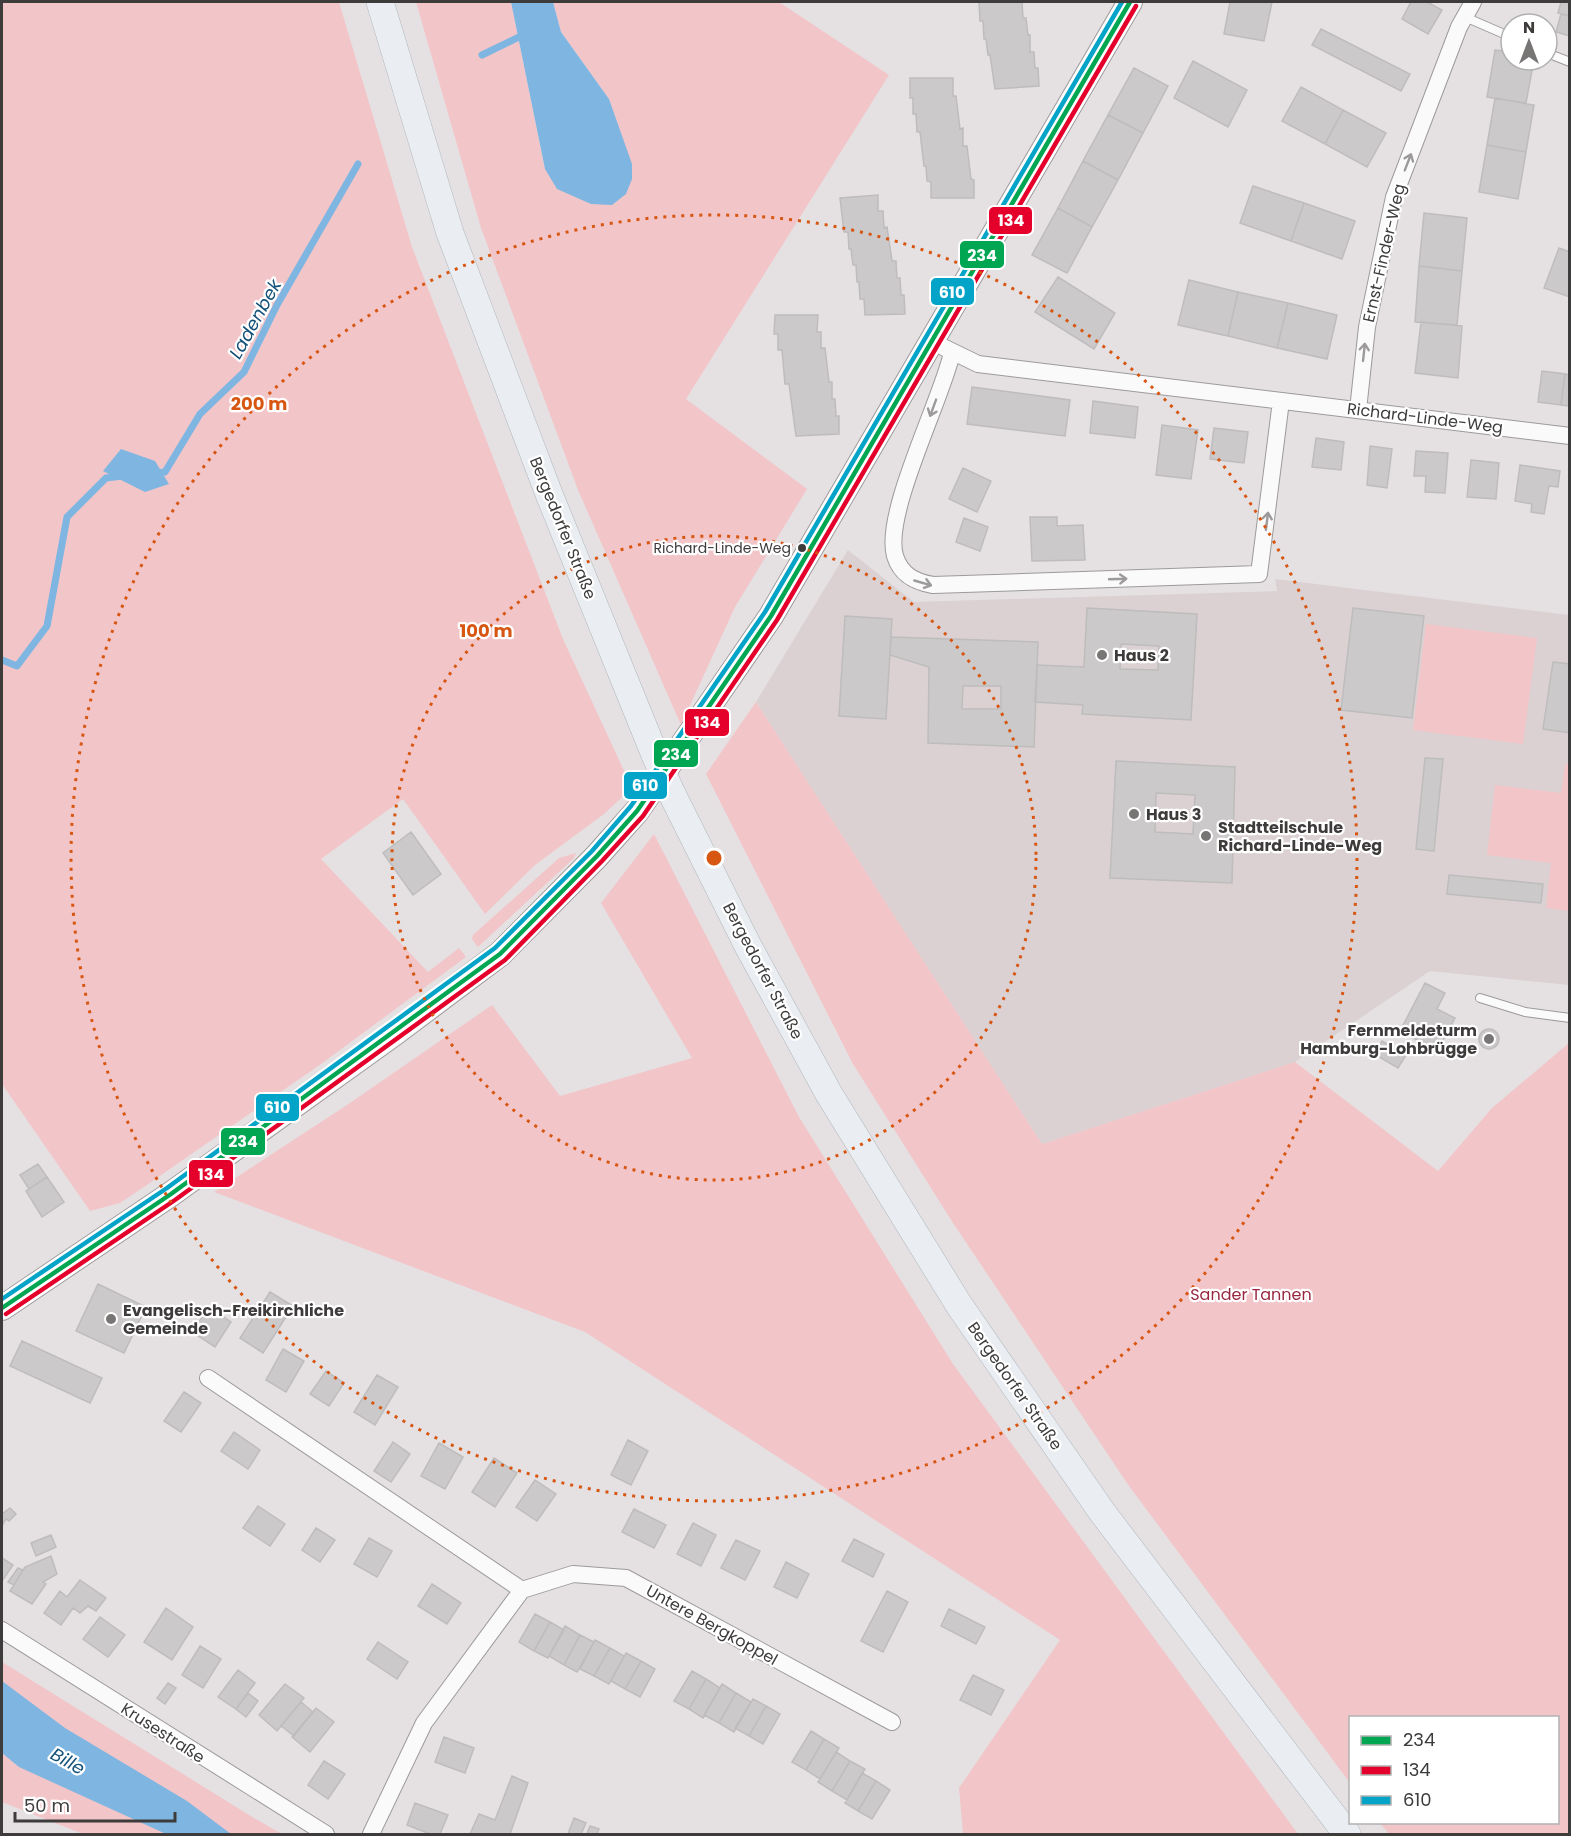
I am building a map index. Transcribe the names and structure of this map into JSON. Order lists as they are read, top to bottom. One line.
{"streets":{"main road":["Bergedorfer Straße"],"street":["Ernst-Finder-Weg","Richard-Linde-Weg","Untere Bergkoppel","Krusestraße"]},"crossings":[["Ernst-Finder-Weg","Richard-Linde-Weg"]],"one_way":["Ernst-Finder-Weg"],"water":["Ladenbek","Bille"],"parks":["Sander Tannen"],"places":["Richard-Linde-Weg","Haus 2","Haus 3","Stadtteilschule Richard-Linde-Weg","Fernmeldeturm Hamburg-Lohbrügge","Evangelisch-Freikirchliche Gemeinde"],"lines":["transit line 234","transit line 610","transit line 134"],"legend":["234","134","610"],"scale_bar":"50 m","north":"top","rings":["200 m","100 m"]}
